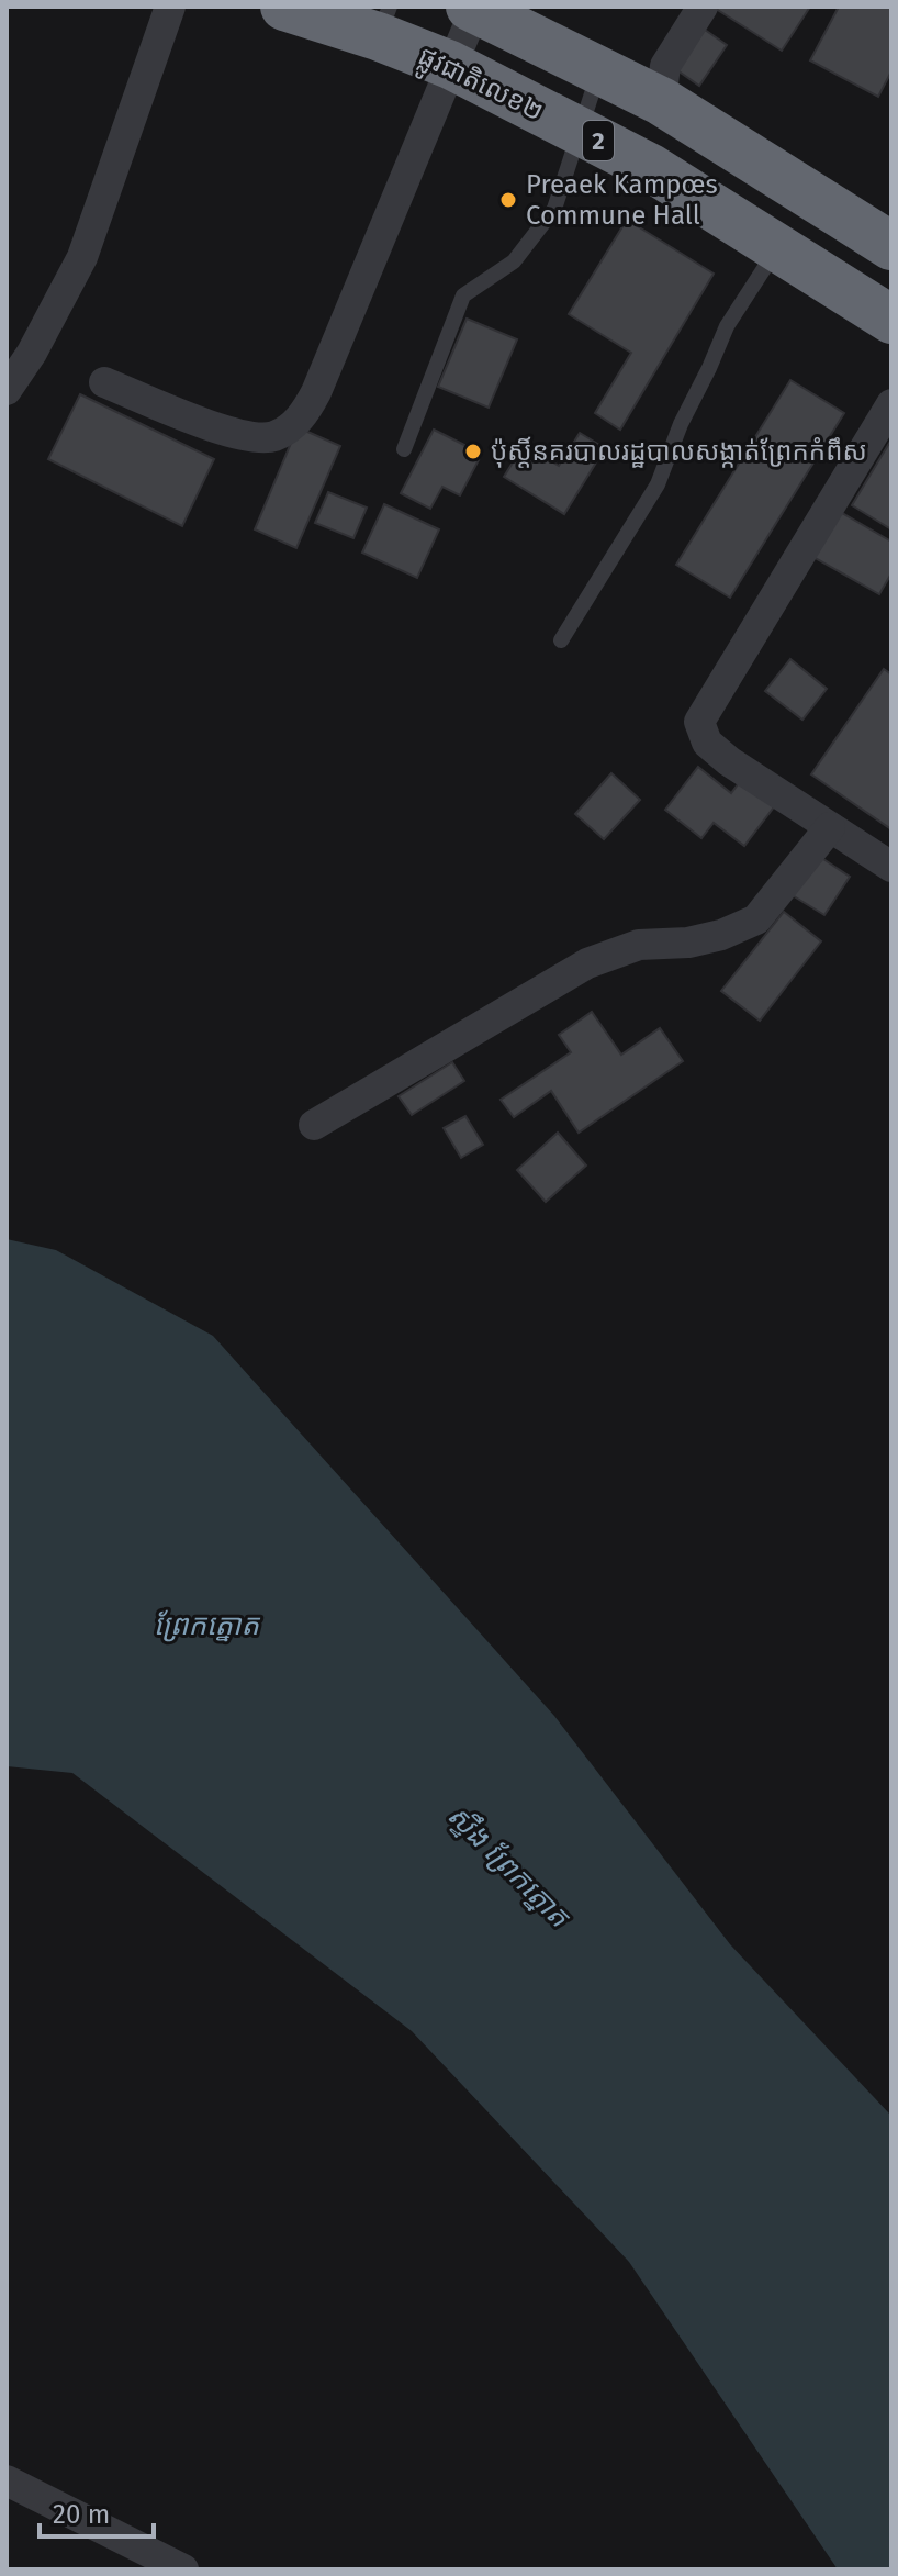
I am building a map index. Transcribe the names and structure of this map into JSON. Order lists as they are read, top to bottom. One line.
{"streets":{"highway":["ផ្លូវជាតិលេខ២","2"]},"water":["ព្រែកត្នោត","ស្ទឹង ព្រែកត្នោត"],"places":["Preaek Kampœs Commune Hall","ប៉ុស្តិ៍នគរបាលរដ្ឋបាលសង្កាត់ព្រែកកំពឹស"],"scale_bar":"20 m"}
